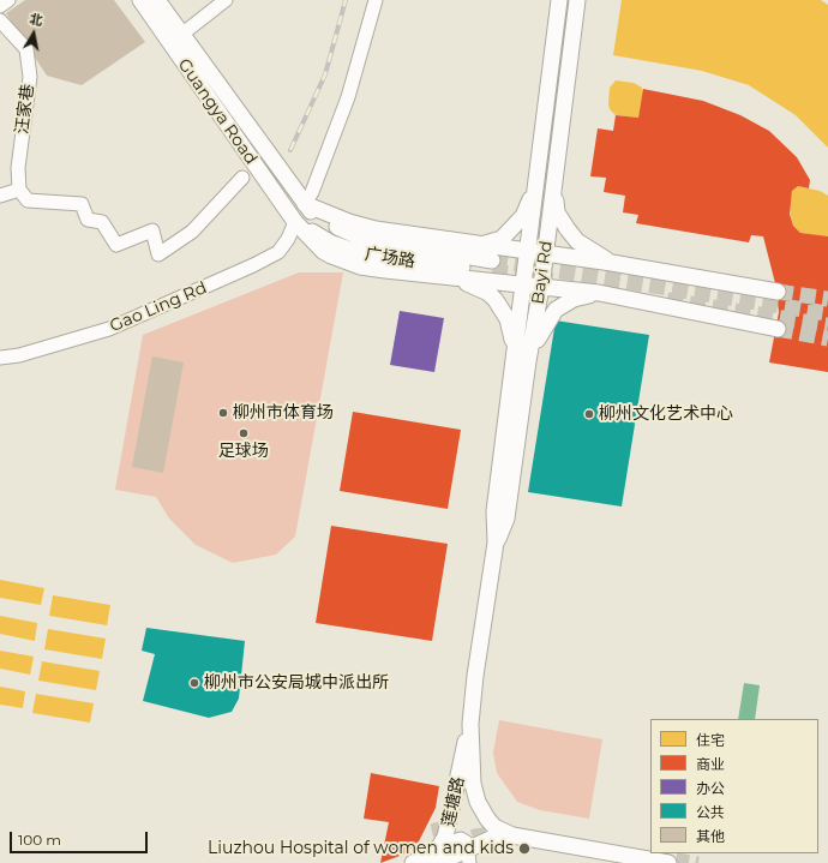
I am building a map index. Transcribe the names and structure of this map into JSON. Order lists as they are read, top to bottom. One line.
{"streets":{"main road":["Guangya Road","广场路","Bayi Rd","莲塘路"],"street":["汪家巷","Gao Ling Rd"]},"crossings":[["Guangya Road","广场路"],["Guangya Road","Gao Ling Rd"],["广场路","Gao Ling Rd"],["Bayi Rd","莲塘路"]],"places":["柳州市体育场","柳州文化艺术中心","足球场","柳州市公安局城中派出所","Liuzhou Hospital of women and kids"],"legend":["住宅","商业","办公","公共","其他"],"scale_bar":"100 m","north":"top"}
